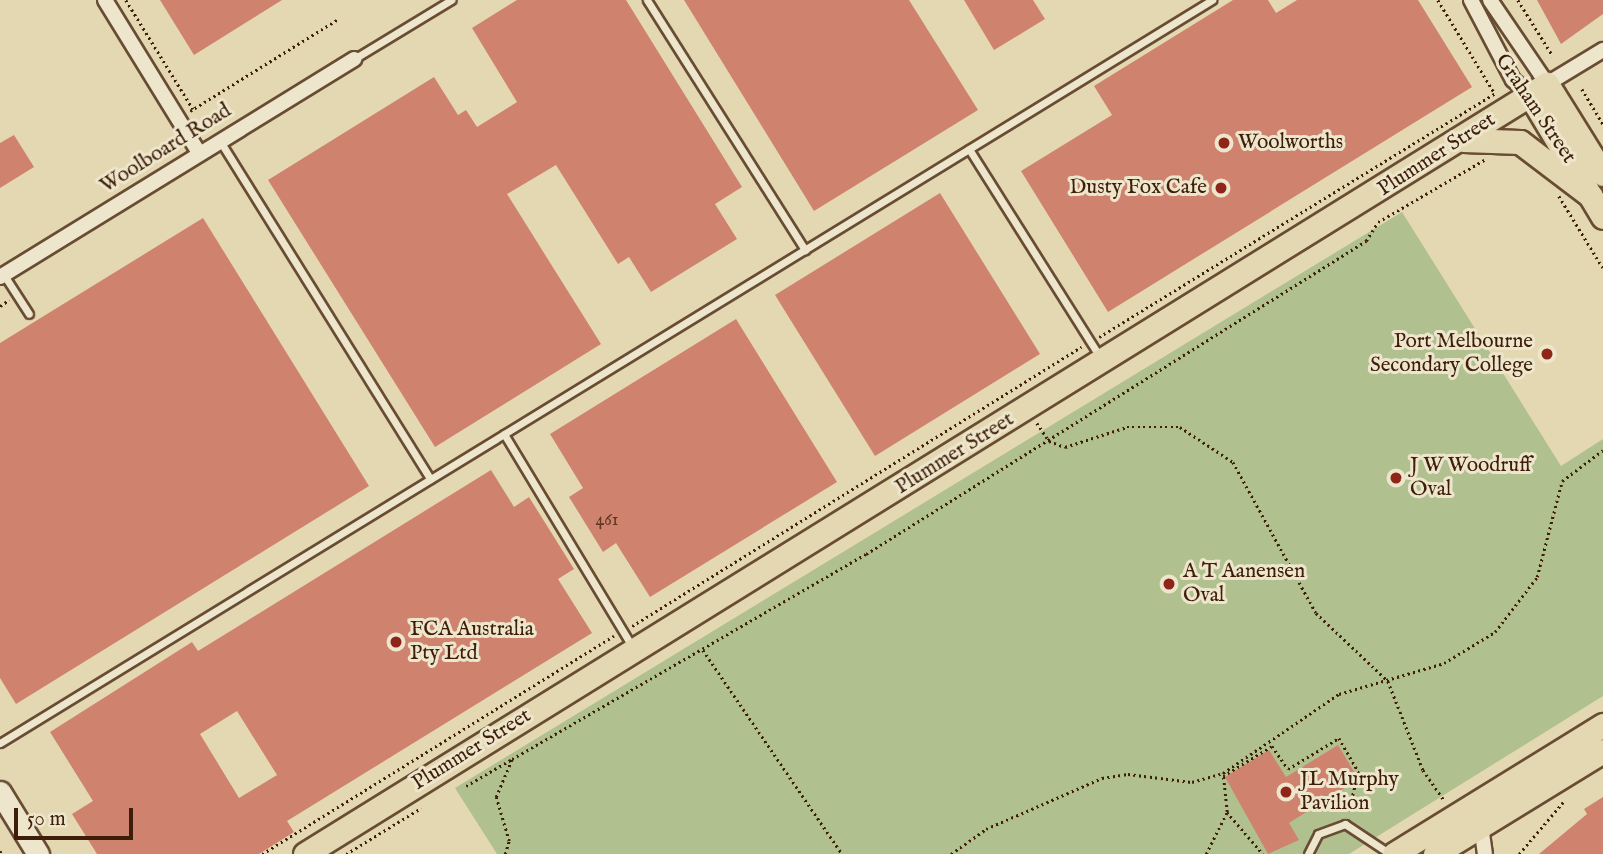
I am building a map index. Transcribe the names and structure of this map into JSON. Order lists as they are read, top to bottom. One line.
{"streets":{"main road":["Graham Street","Plummer Street"],"street":["Woolboard Road"]},"crossings":[["Graham Street","Plummer Street"]],"places":["Woolworths","Dusty Fox Cafe","Port Melbourne Secondary College","J W Woodruff Oval","A T Aanensen Oval","FCA Australia Pty Ltd","JL Murphy Pavilion"],"house_numbers":["461"],"scale_bar":"50 m"}
